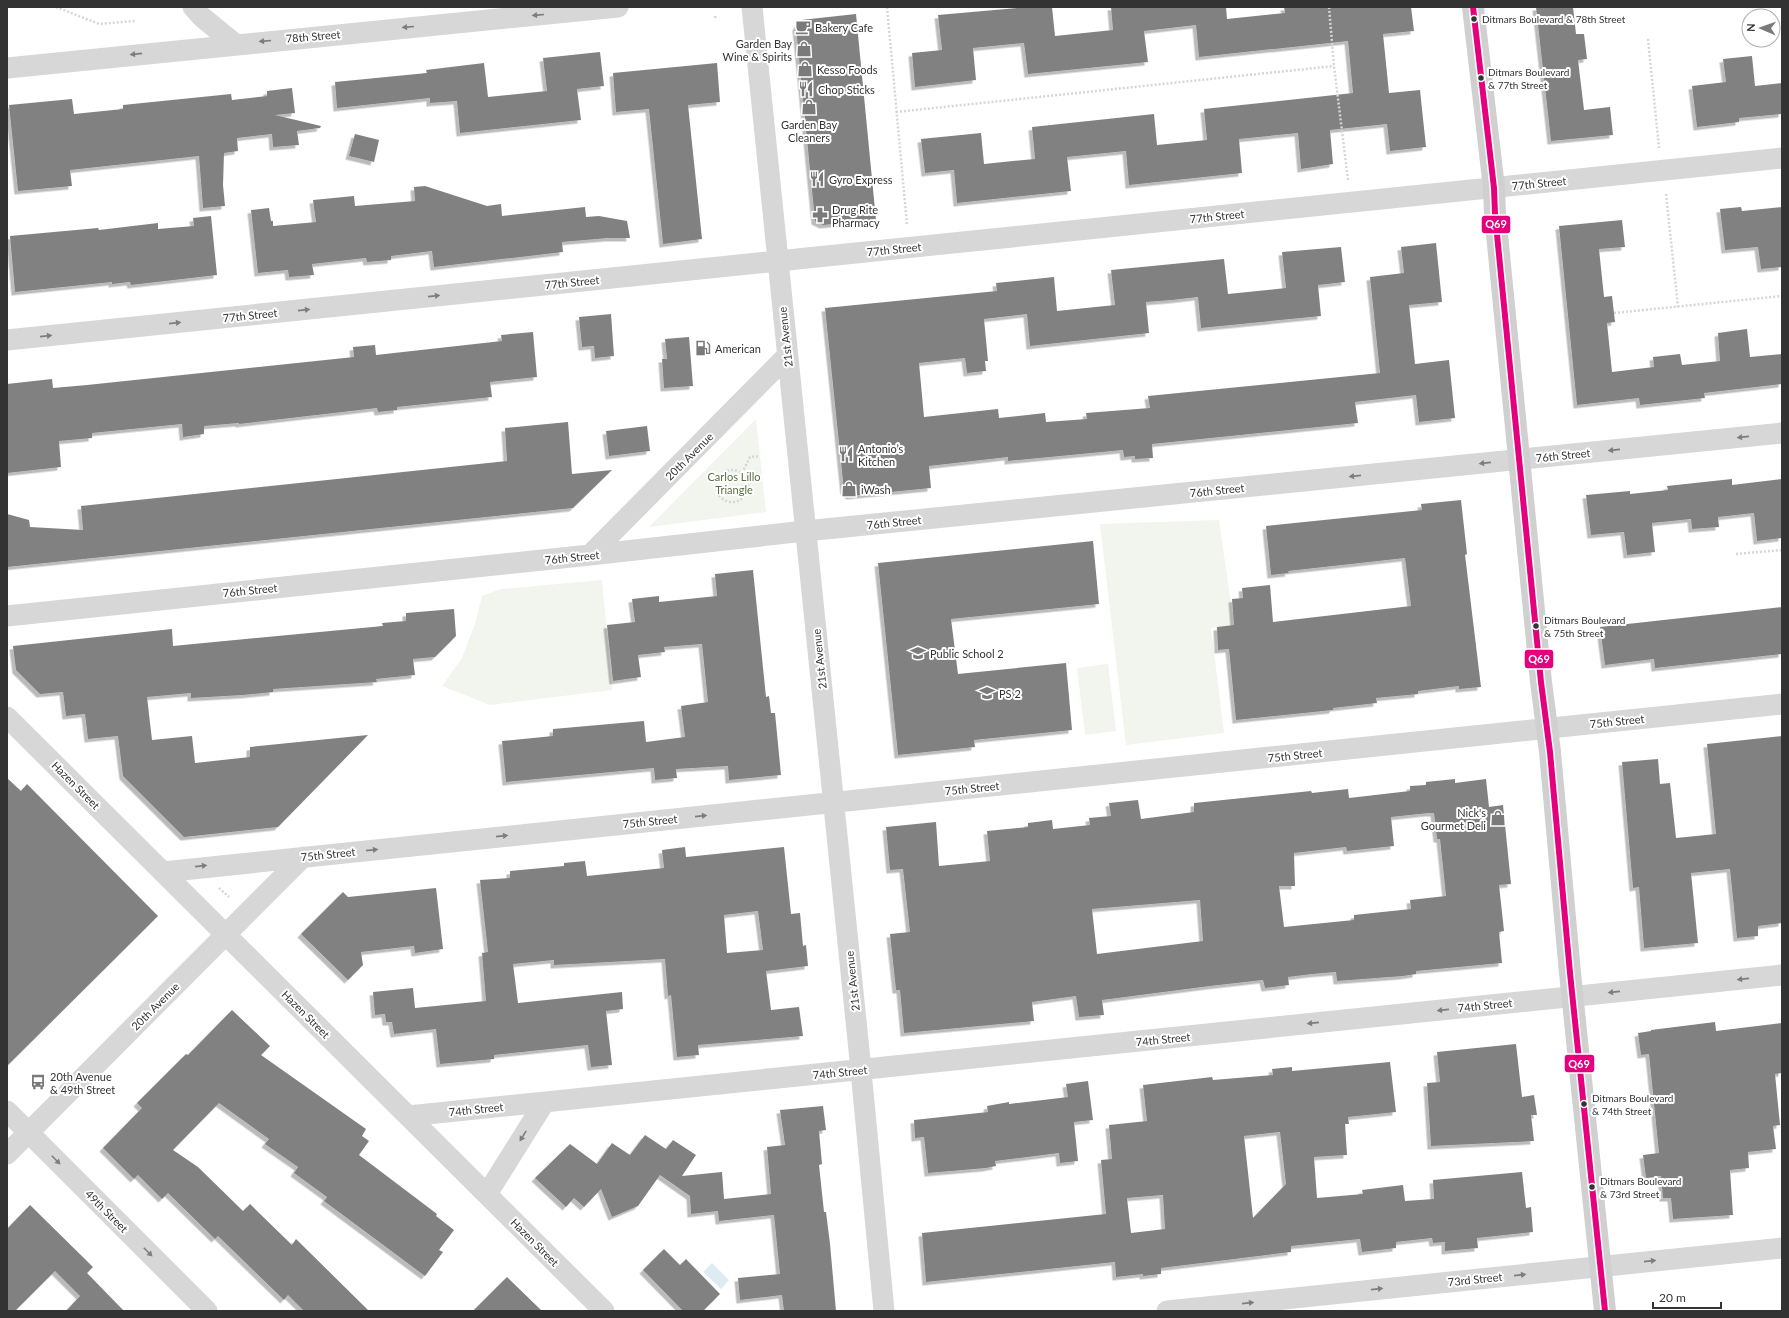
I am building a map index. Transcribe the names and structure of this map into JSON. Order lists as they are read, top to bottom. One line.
{"streets":{"street":["78th Street","77th Street","21st Avenue","76th Street","20th Avenue","75th Street","Hazen Street","74th Street","49th Street","73rd Street"]},"crossings":[["77th Street","21st Avenue"],["21st Avenue","76th Street"],["21st Avenue","20th Avenue"],["21st Avenue","75th Street"],["21st Avenue","74th Street"],["76th Street","20th Avenue"],["20th Avenue","75th Street"],["20th Avenue","Hazen Street"],["20th Avenue","49th Street"],["75th Street","Hazen Street"],["Hazen Street","74th Street"]],"one_way":["78th Street","77th Street","76th Street","75th Street","74th Street","49th Street","73rd Street"],"parks":["Carlos Lillo Triangle"],"places":{"other":["Ditmars Boulevard & 78th Street","Ditmars Boulevard & 77th Street","Ditmars Boulevard & 75th Street","Ditmars Boulevard & 74th Street","Ditmars Boulevard & 73rd Street"],"cafe":["Bakery Cafe"],"shop":["Garden Bay Wine & Spirits","Kesso Foods","Garden Bay Cleaners","iWash","Nick's Gourmet Deli"],"restaurant":["Chop Sticks","Gyro Express","Antonio’s Kitchen"],"pharmacy":["Drug Rite Pharmacy"],"fuel station":["American"],"school or university":["Public School 2","PS 2"],"bus stop":["20th Avenue & 49th Street"]},"lines":["transit line Q69"],"scale_bar":"20 m","north":"left"}
